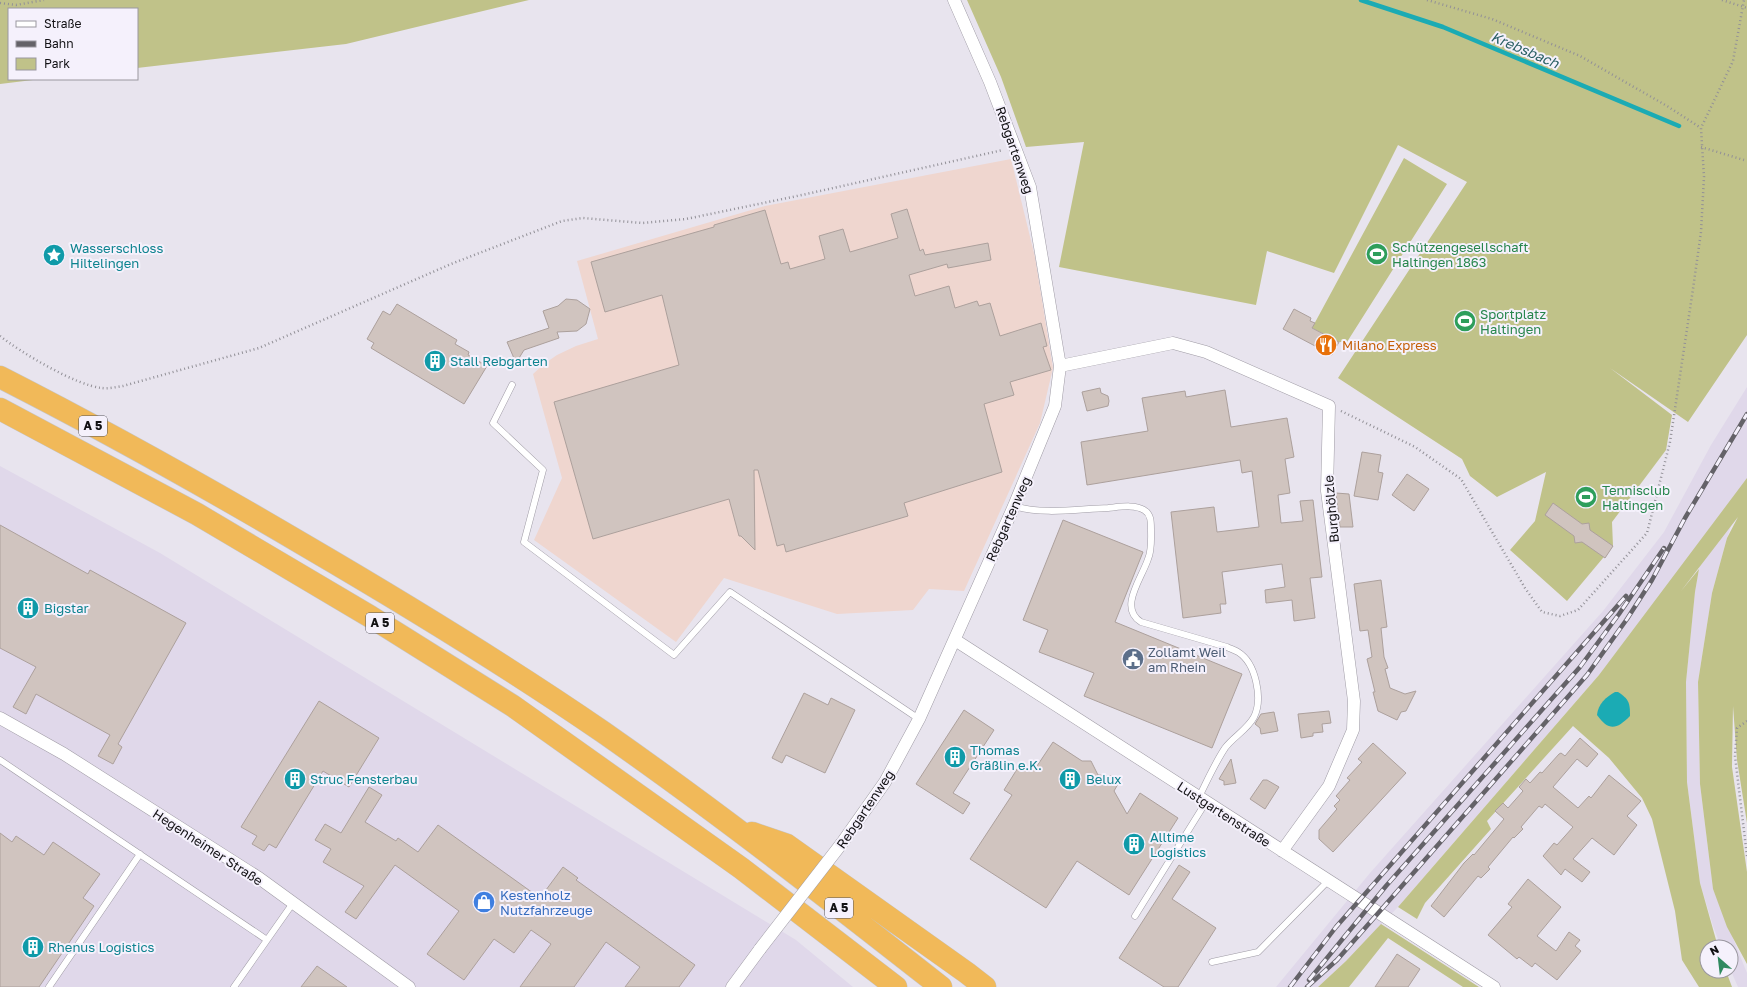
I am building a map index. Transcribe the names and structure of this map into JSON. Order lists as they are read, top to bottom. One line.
{"streets":{"highway":["A 5"],"street":["Rebgartenweg","Burghölzle","Lustgartenstraße","Hegenheimer Straße"]},"crossings":[["Rebgartenweg","Lustgartenstraße"],["Burghölzle","Lustgartenstraße"]],"water":["Krebsbach"],"places":{"sports":["Schützengesellschaft Haltingen 1863","Sportplatz Haltingen","Tennisclub Haltingen"],"place":["Wasserschloss Hiltelingen"],"restaurant":["Milano Express"],"building":["Stall Rebgarten","Bigstar","Thomas Gräßlin e.K.","Struc Fensterbau","Belux","Alltime Logistics","Rhenus Logistics"],"public building":["Zollamt Weil am Rhein"],"shop":["Kestenholz Nutzfahrzeuge"]},"legend":["Straße","Bahn","Park"],"north":"top left"}
